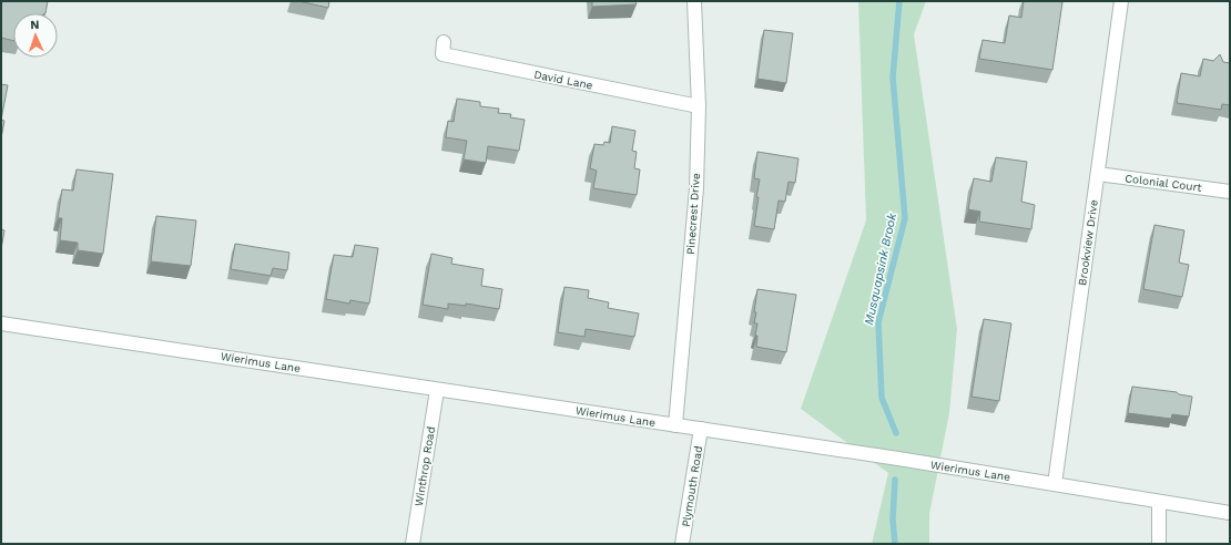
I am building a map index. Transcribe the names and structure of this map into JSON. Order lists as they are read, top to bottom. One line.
{"streets":{"street":["David Lane","Colonial Court","Pinecrest Drive","Brookview Drive","Wierimus Lane","Winthrop Road","Plymouth Road"]},"crossings":[["David Lane","Pinecrest Drive"],["Colonial Court","Brookview Drive"],["Pinecrest Drive","Wierimus Lane"],["Brookview Drive","Wierimus Lane"],["Wierimus Lane","Winthrop Road"],["Wierimus Lane","Plymouth Road"]],"water":["Musquapsink Brook"],"north":"top"}
